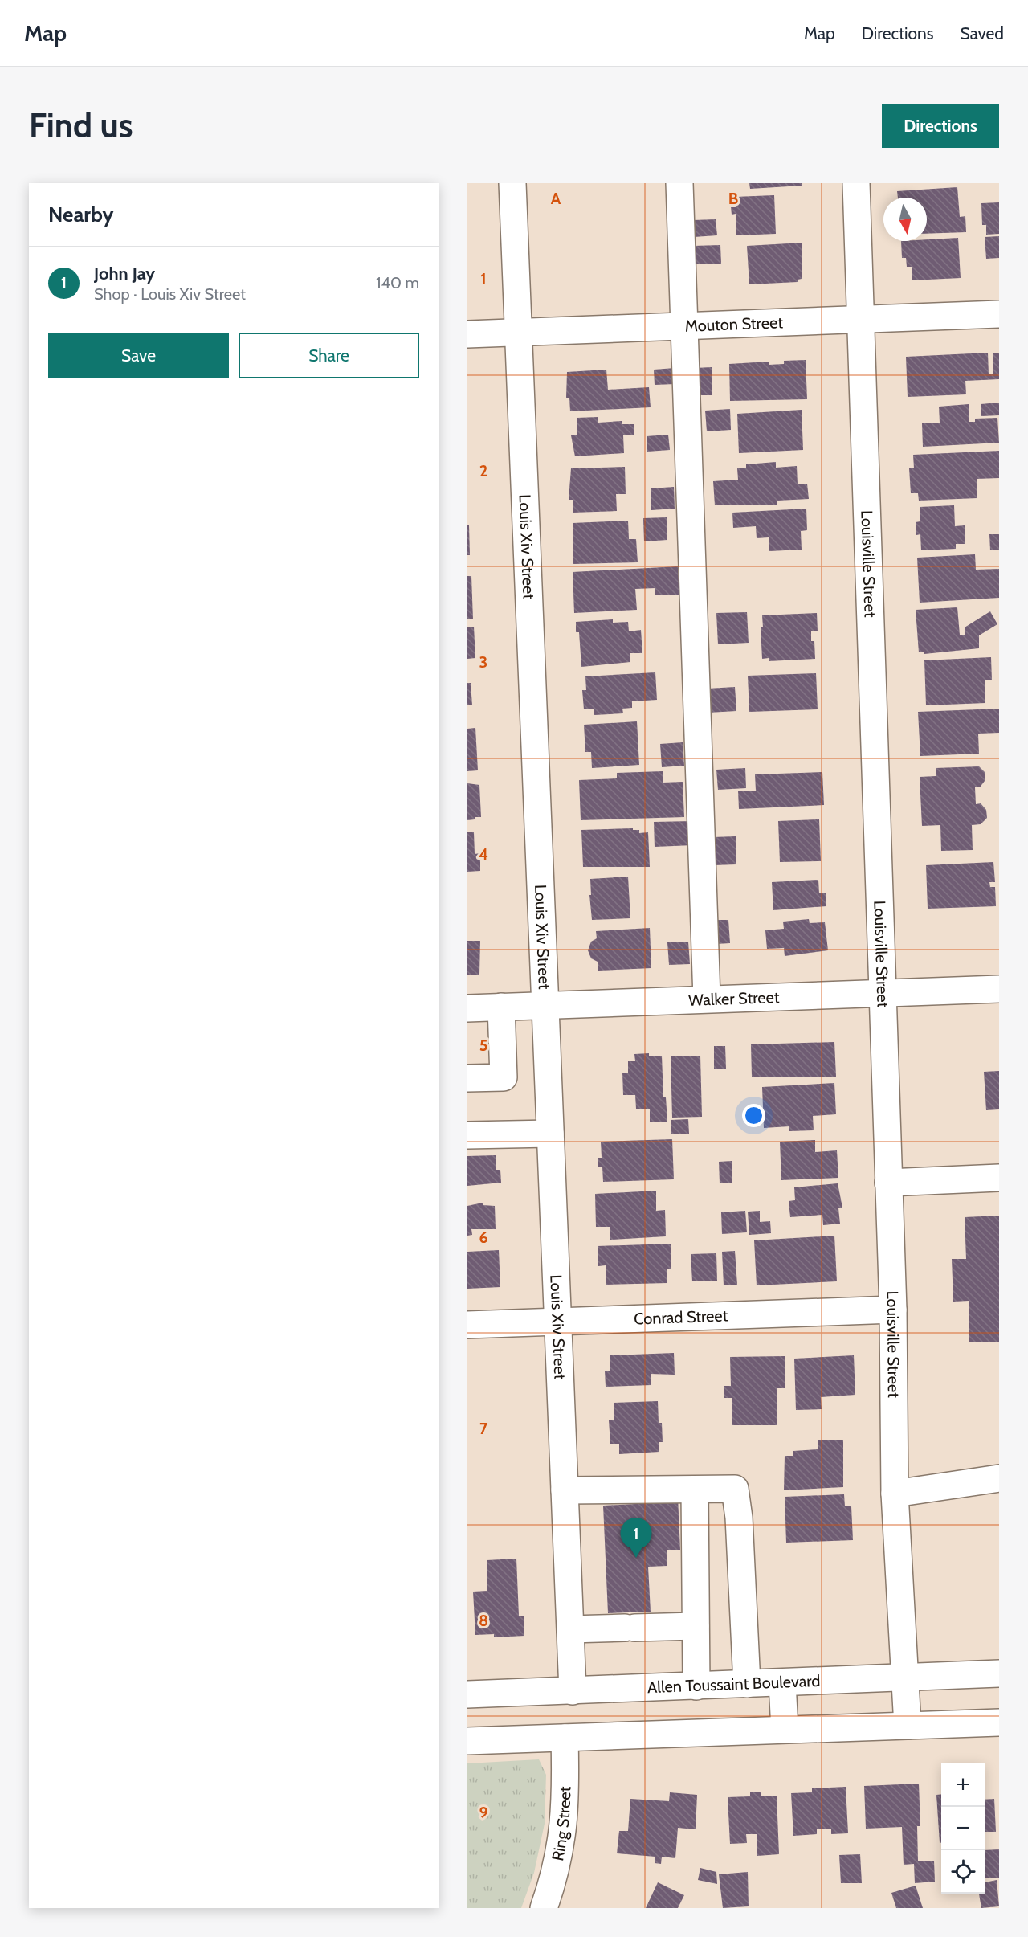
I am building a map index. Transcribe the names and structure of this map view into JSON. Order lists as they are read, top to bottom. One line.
{"streets":{"street":["Mouton Street","Louis Xiv Street","Louisville Street","Walker Street","Conrad Street","Allen Toussaint Boulevard","Ring Street"]},"crossings":[["Mouton Street","Louis Xiv Street"],["Mouton Street","Louisville Street"],["Louis Xiv Street","Walker Street"],["Louis Xiv Street","Conrad Street"],["Louis Xiv Street","Allen Toussaint Boulevard"],["Louisville Street","Walker Street"],["Louisville Street","Conrad Street"],["Louisville Street","Allen Toussaint Boulevard"]],"north":"bottom","page":{"header":"Map","nav":["Map","Directions","Saved"],"buttons":["Directions",["Save","Share"]],"title":"Find us","heading":"Nearby","list":[{"mark":"1","name":"John Jay","note":"Shop · Louis Xiv Street","value":"140 m"}],"pins":"1","map_buttons":["+","−"]},"grid":{"columns":["A","B"],"rows":["1","2","3","4","5","6","7","8","9"]}}
